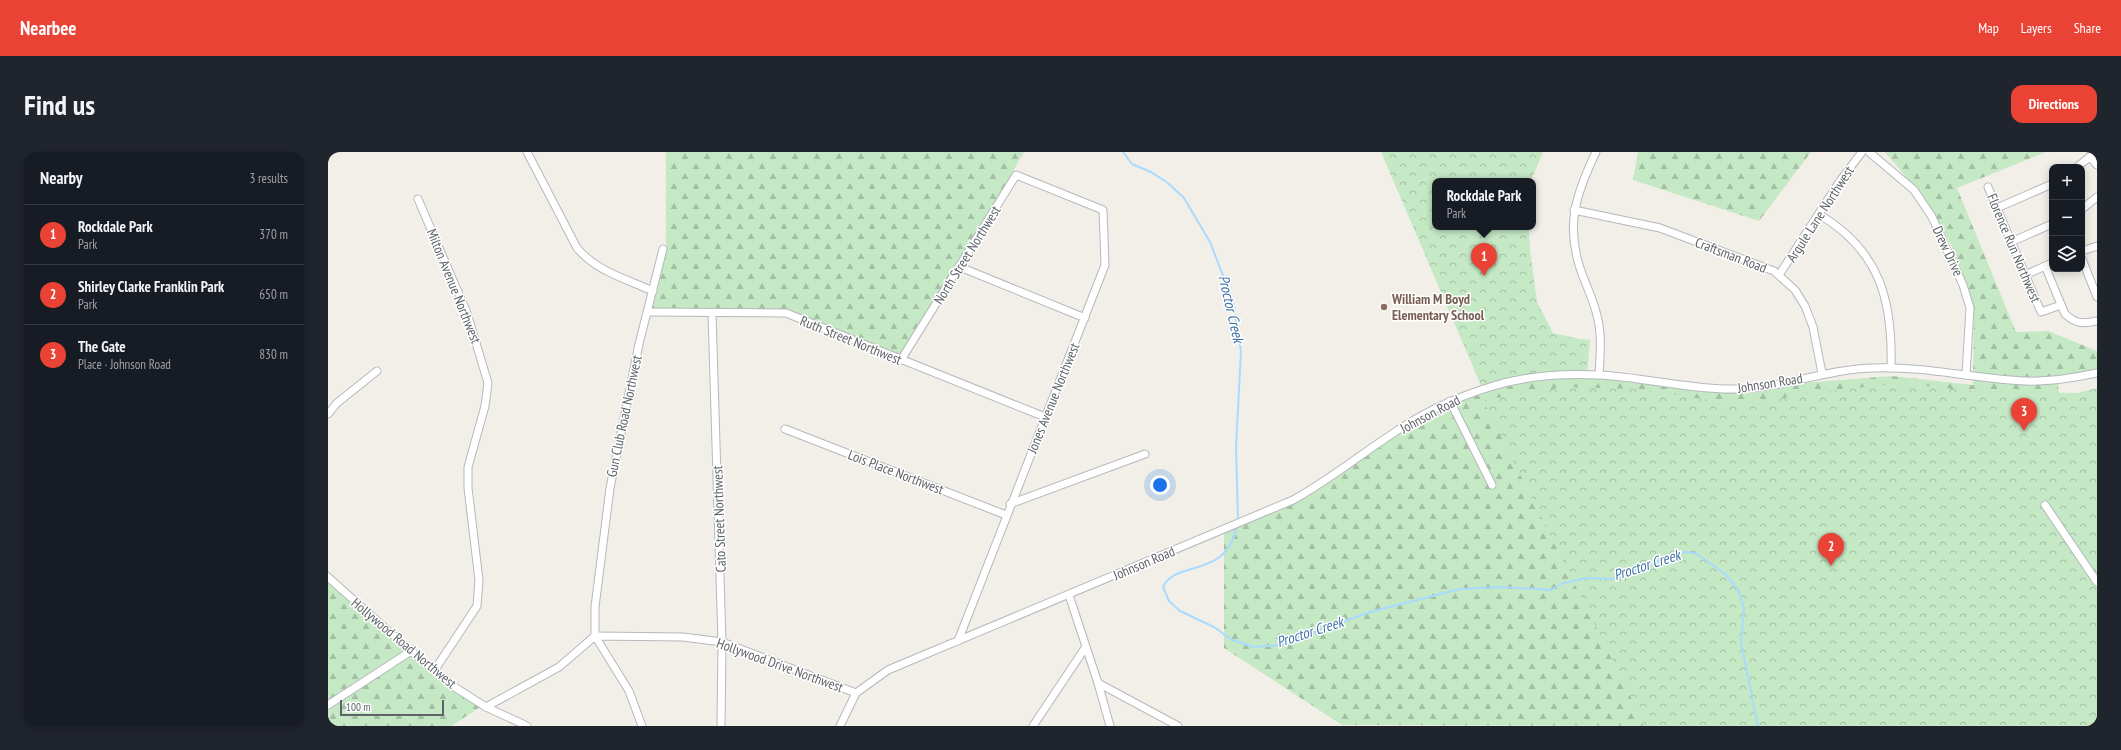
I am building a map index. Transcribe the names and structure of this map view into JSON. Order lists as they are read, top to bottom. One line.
{"streets":{"street":["Argule Lane Northwest","Florence Run Northwest","Drew Drive","North Street Northwest","Craftsman Road","Milton Avenue Northwest","Ruth Street Northwest","Johnson Road","Jones Avenue Northwest","Gun Club Road Northwest","Lois Place Northwest","Cato Street Northwest","Hollywood Road Northwest","Hollywood Drive Northwest"]},"crossings":[["Argule Lane Northwest","Craftsman Road"],["Drew Drive","Johnson Road"],["North Street Northwest","Ruth Street Northwest"],["North Street Northwest","Jones Avenue Northwest"],["Craftsman Road","Johnson Road"],["Milton Avenue Northwest","Hollywood Road Northwest"],["Ruth Street Northwest","Jones Avenue Northwest"],["Ruth Street Northwest","Gun Club Road Northwest"],["Ruth Street Northwest","Cato Street Northwest"],["Johnson Road","Jones Avenue Northwest"],["Johnson Road","Hollywood Drive Northwest"],["Jones Avenue Northwest","Lois Place Northwest"],["Gun Club Road Northwest","Hollywood Drive Northwest"],["Cato Street Northwest","Hollywood Drive Northwest"]],"water":["Proctor Creek"],"places":["William M Boyd Elementary School"],"scale_bar":"100 m","page":{"header":"Nearbee","nav":["Map","Layers","Share"],"buttons":"Directions","title":"Find us","heading":["Nearby","3 results"],"map_buttons":["+","−"],"popup":["Rockdale Park","Park"],"list":[{"mark":"1","name":"Rockdale Park","note":"Park","value":"370 m"},{"mark":"2","name":"Shirley Clarke Franklin Park","note":"Park","value":"650 m"},{"mark":"3","name":"The Gate","note":"Place · Johnson Road","value":"830 m"}],"pins":["1","3","2"],"scale":"100 m"}}
